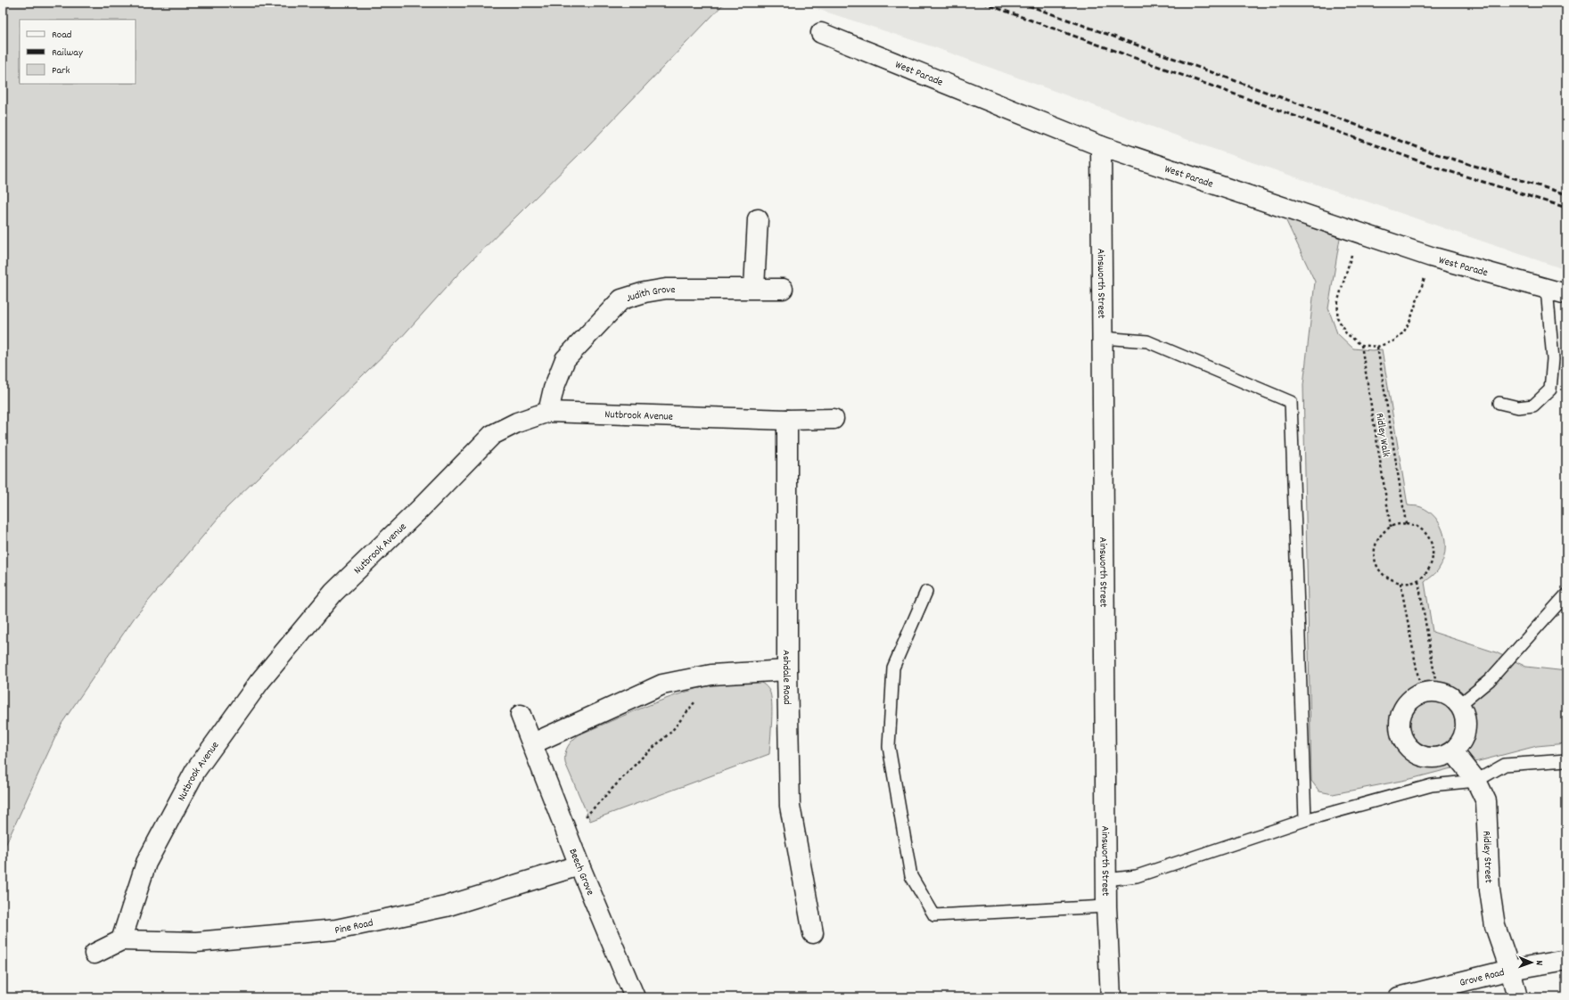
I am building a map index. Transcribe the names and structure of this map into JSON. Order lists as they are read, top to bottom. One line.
{"streets":{"street":["West Parade","Ainsworth Street","Judith Grove","Nutbrook Avenue","Ashdale Road","Ridley Street","Beech Grove","Pine Road","Grove Road"],"path":["Ridley Walk"]},"crossings":[["West Parade","Ainsworth Street"],["Judith Grove","Nutbrook Avenue"],["Nutbrook Avenue","Ashdale Road"],["Nutbrook Avenue","Pine Road"],["Ridley Street","Grove Road"],["Beech Grove","Pine Road"]],"legend":["Road","Railway","Park"],"north":"right"}
